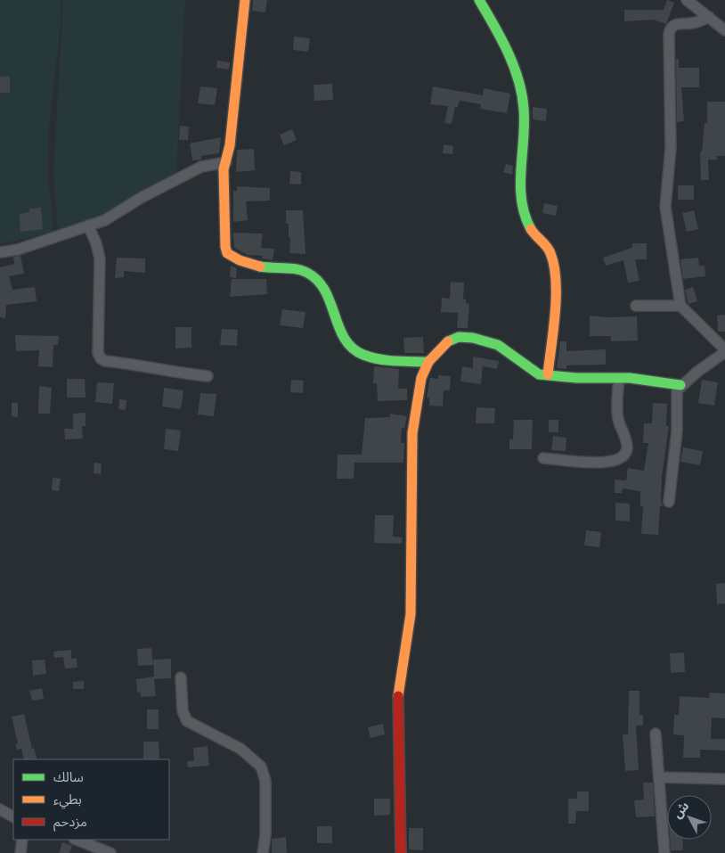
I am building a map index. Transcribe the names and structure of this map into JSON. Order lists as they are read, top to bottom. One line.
{"legend":["سالك","بطيء","مزدحم"],"north":"top left"}
